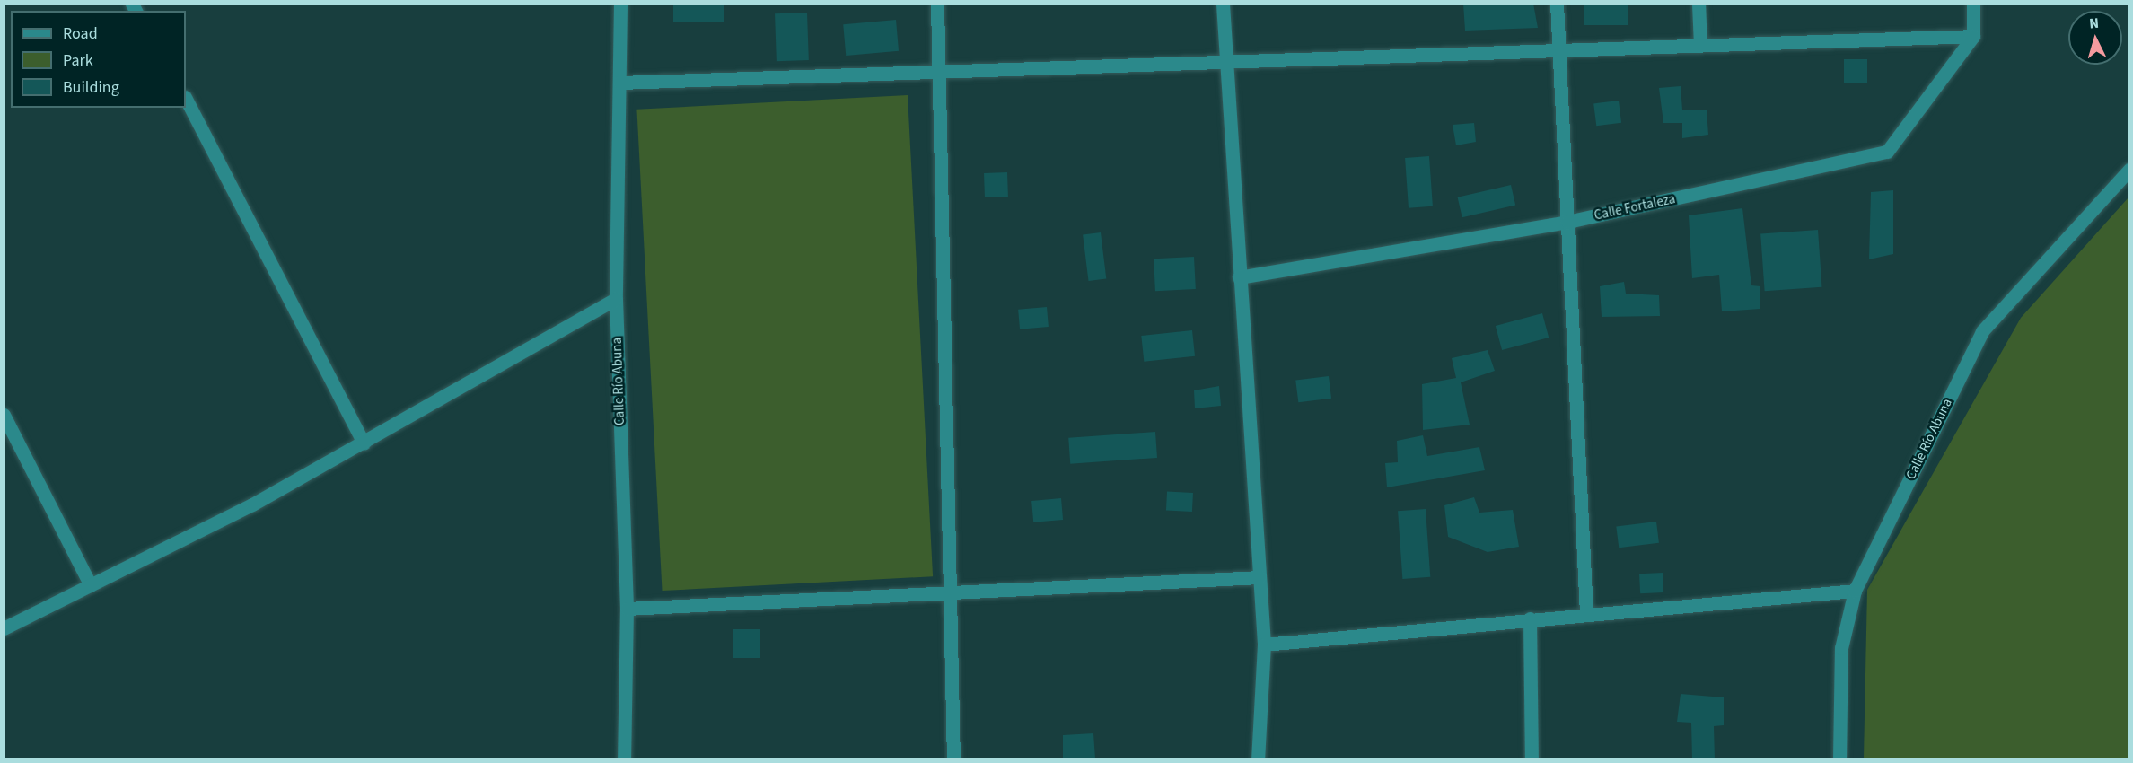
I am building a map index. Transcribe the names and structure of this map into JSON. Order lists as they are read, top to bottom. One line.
{"streets":{"street":["Calle Fortaleza","Calle Río Abuna"]},"legend":["Road","Park","Building"],"north":"top"}
